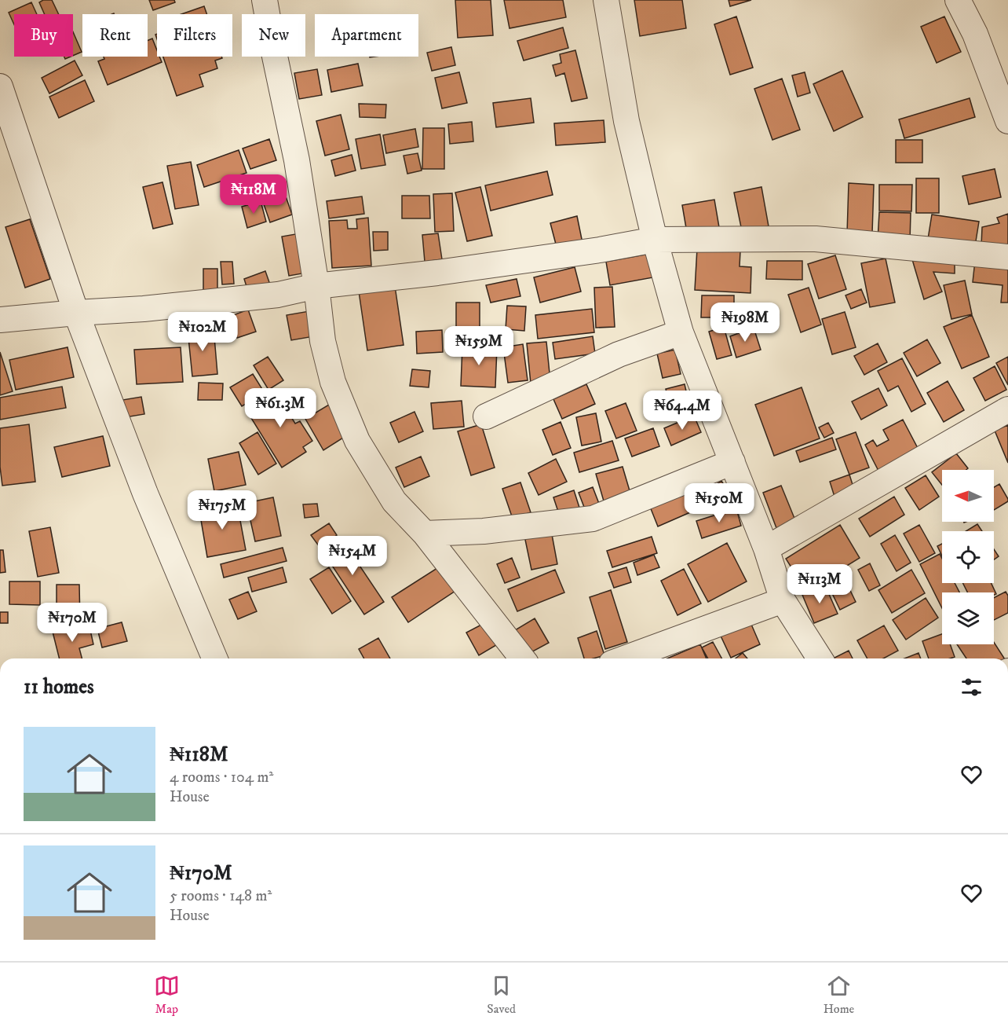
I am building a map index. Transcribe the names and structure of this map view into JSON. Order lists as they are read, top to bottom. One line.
{"north":"left","page":{"chip":["Buy","Rent","Filters","New","Apartment"],"price":["₦118M","₦198M","₦102M","₦159M","₦61.3M","₦64.4M","₦150M","₦175M","₦154M","₦113M","₦170M"],"heading":"11 homes","list":[{"name":"₦118M","note":"4 rooms · 104 m² · House"},{"name":"₦170M","note":"5 rooms · 148 m² · House"}],"tabs":["Map","Saved","Home"]}}
